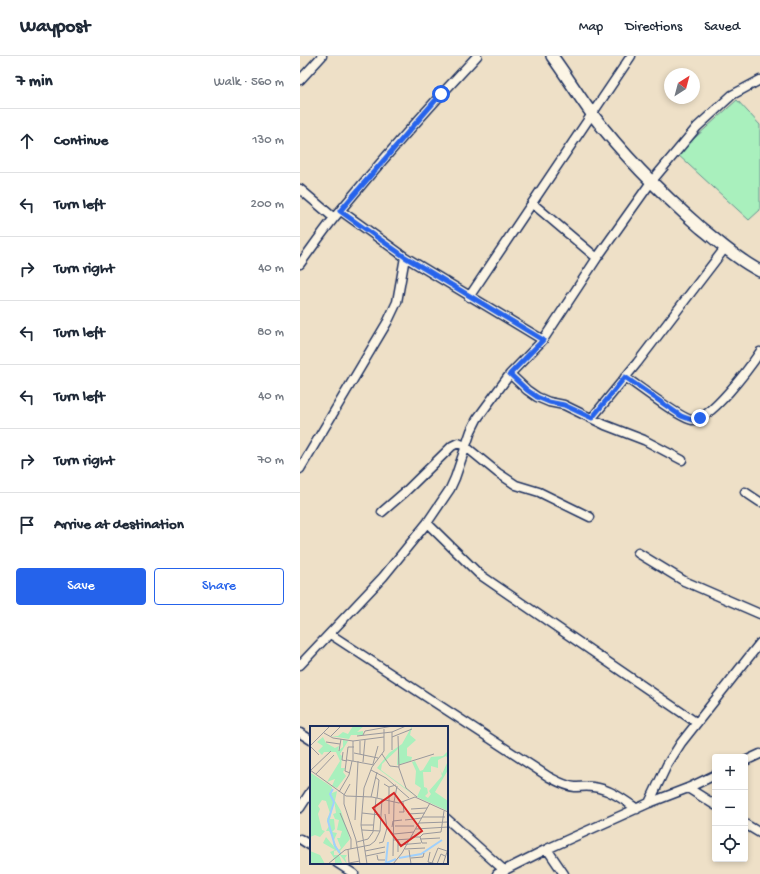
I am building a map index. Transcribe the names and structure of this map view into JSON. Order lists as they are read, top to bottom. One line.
{"north":"top right","page":{"header":"Waypost","nav":["Map","Directions","Saved"],"heading":["7 min","Walk · 560 m"],"list":[["Continue","130 m"],["Turn left","200 m"],["Turn right","40 m"],["Turn left","80 m"],["Turn left","40 m"],["Turn right","70 m"],"Arrive at destination"],"buttons":["Save","Share"],"map_buttons":["+","−"]}}
